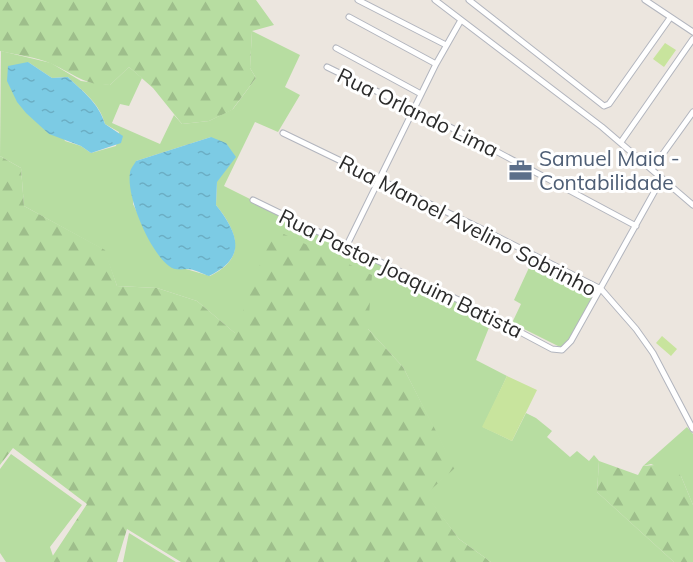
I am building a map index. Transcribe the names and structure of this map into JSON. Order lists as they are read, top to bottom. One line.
{"streets":{"street":["Rua Orlando Lima","Rua Manoel Avelino Sobrinho","Rua Pastor Joaquim Batista"]},"crossings":[["Rua Manoel Avelino Sobrinho","Rua Pastor Joaquim Batista"]],"places":{"office":["Samuel Maia - Contabilidade"]}}
